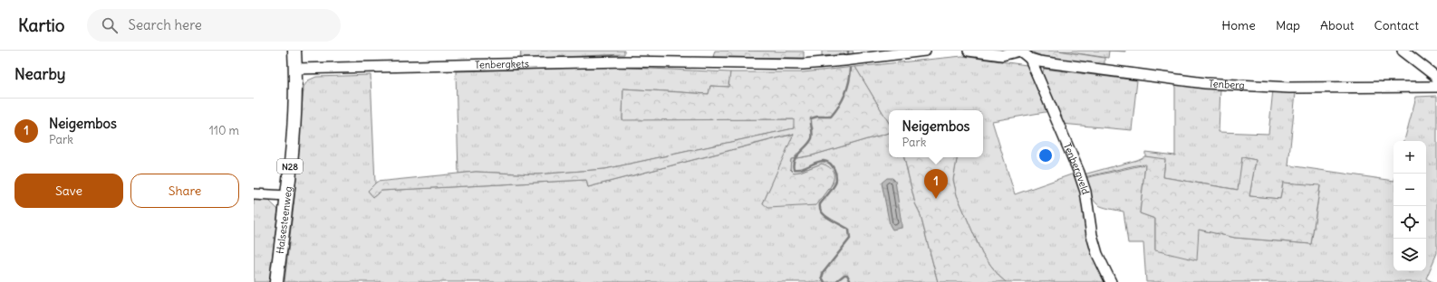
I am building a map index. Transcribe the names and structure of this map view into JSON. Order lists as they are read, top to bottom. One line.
{"streets":{"main road":["N28","Halsesteenweg"],"street":["Tenbergkets","Tenberg","Tenbergveld"]},"crossings":[["Tenbergkets","Halsesteenweg"],["Tenberg","Tenbergveld"]],"page":{"header":"Kartio","search":"Search here","nav":["Home","Map","About","Contact"],"heading":"Nearby","list":[{"mark":"1","name":"Neigembos","note":"Park","value":"110 m"}],"popup":["Neigembos","Park"],"map_buttons":["+","−"],"buttons":["Save","Share"],"pins":"1"}}
